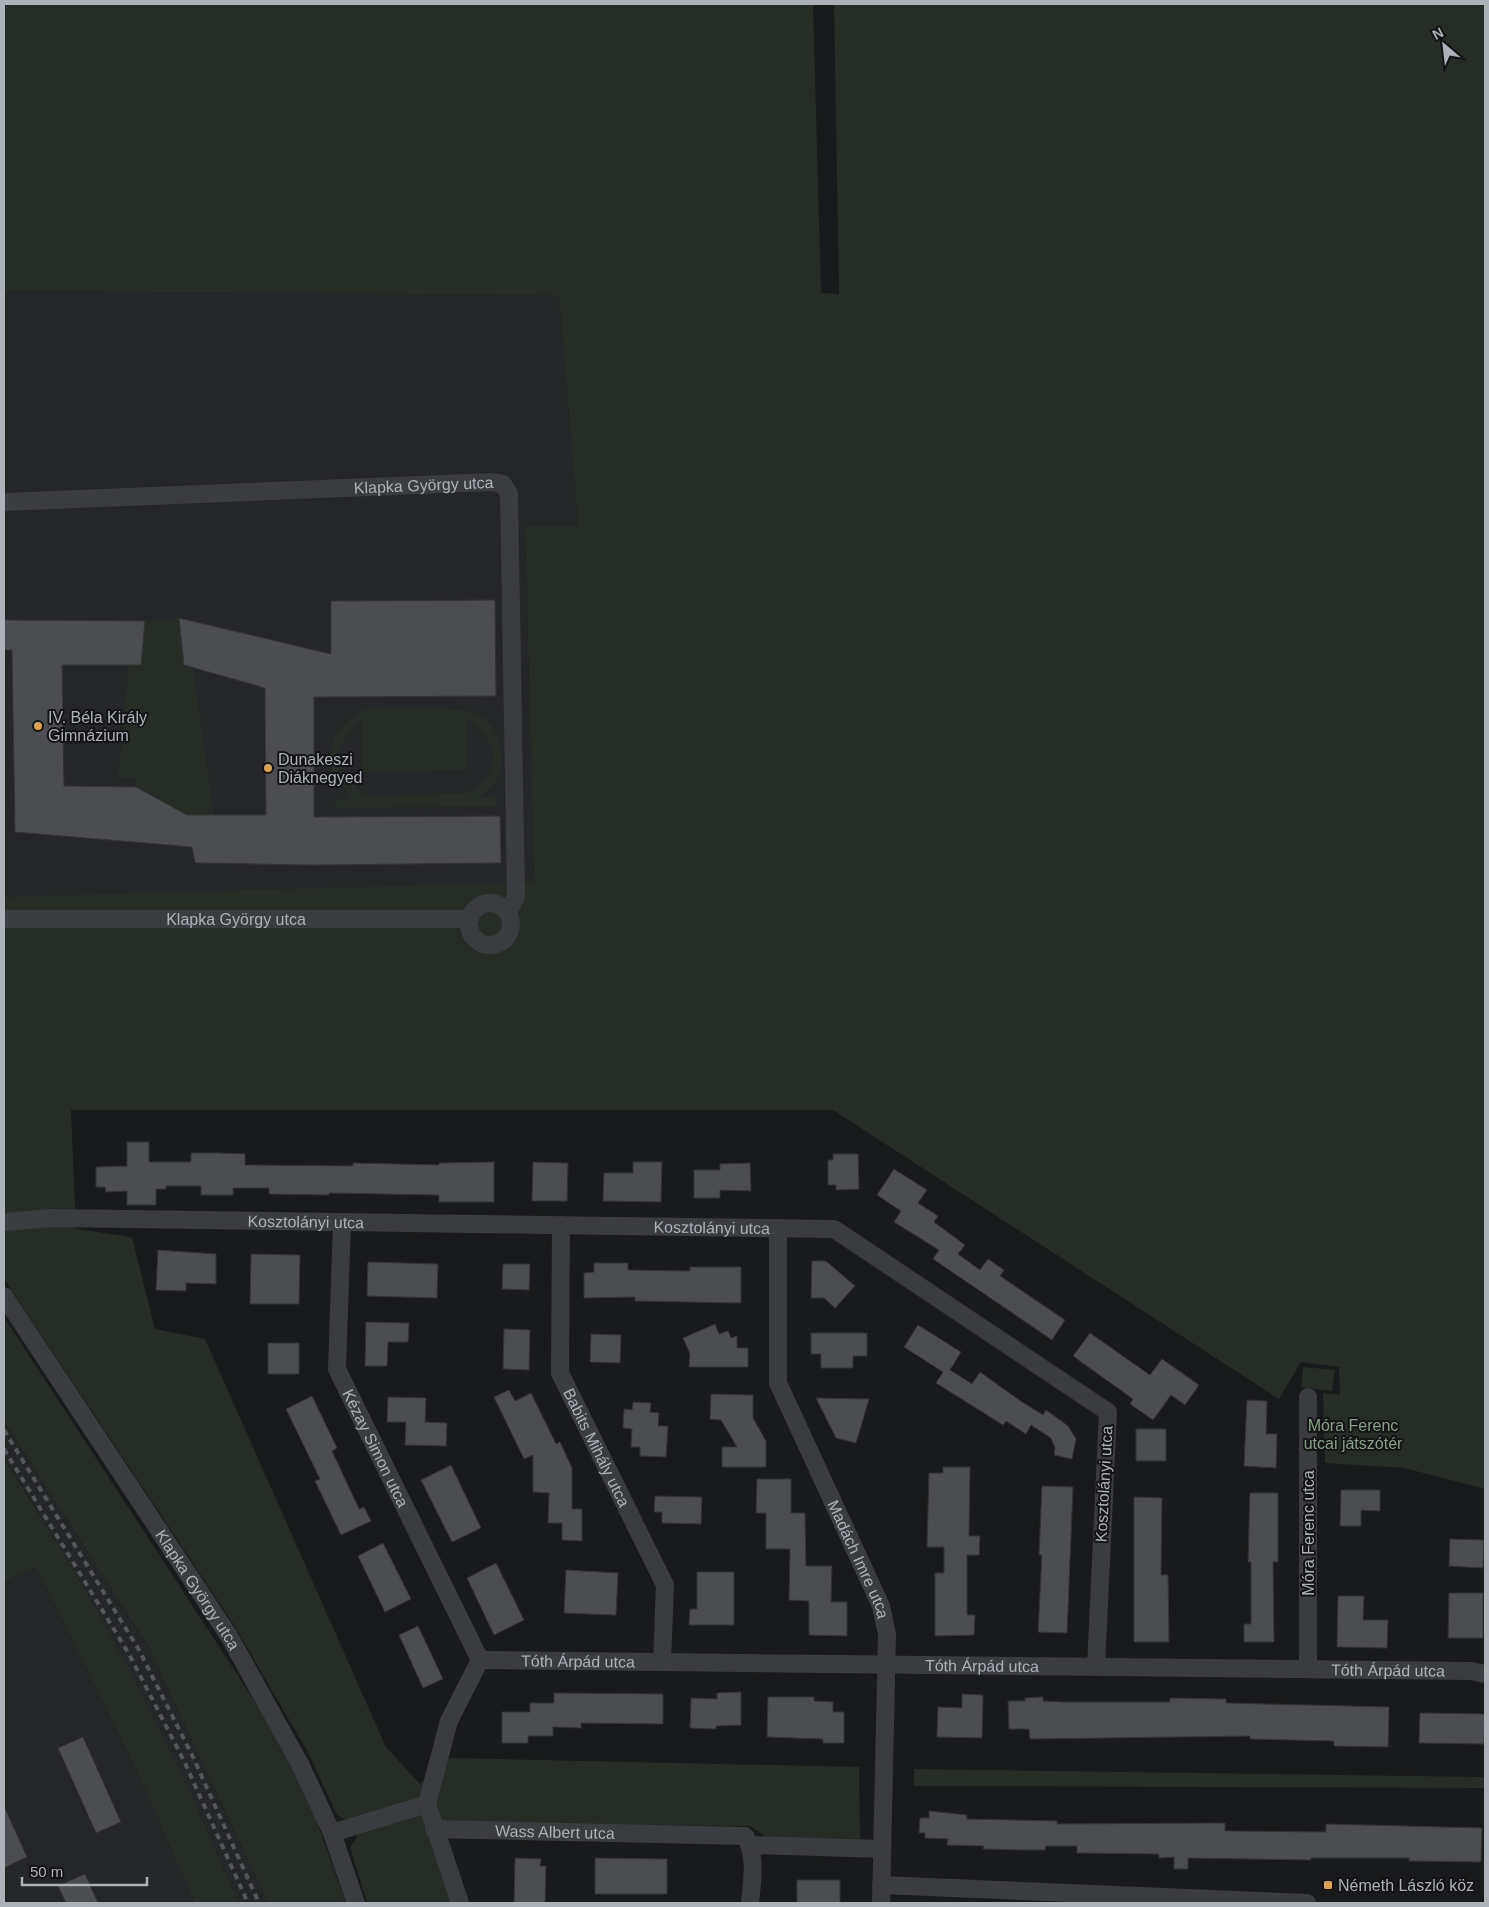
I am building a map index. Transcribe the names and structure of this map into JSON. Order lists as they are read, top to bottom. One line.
{"streets":{"street":["Klapka György utca","Kosztolányi utca","Babits Mihály utca","Kézay Simon utca","Móra Ferenc utca","Madách Imre utca","Tóth Árpád utca","Wass Albert utca"]},"crossings":[["Kosztolányi utca","Babits Mihály utca"],["Kosztolányi utca","Kézay Simon utca"],["Kosztolányi utca","Madách Imre utca"],["Kosztolányi utca","Tóth Árpád utca"],["Babits Mihály utca","Tóth Árpád utca"],["Kézay Simon utca","Tóth Árpád utca"],["Móra Ferenc utca","Tóth Árpád utca"],["Madách Imre utca","Tóth Árpád utca"],["Madách Imre utca","Wass Albert utca"]],"parks":["Móra Ferenc utcai játszótér"],"places":{"other":["IV. Béla Király Gimnázium","Dunakeszi Diáknegyed"],"transit":["Németh László köz"]},"scale_bar":"50 m","north":"top left"}
